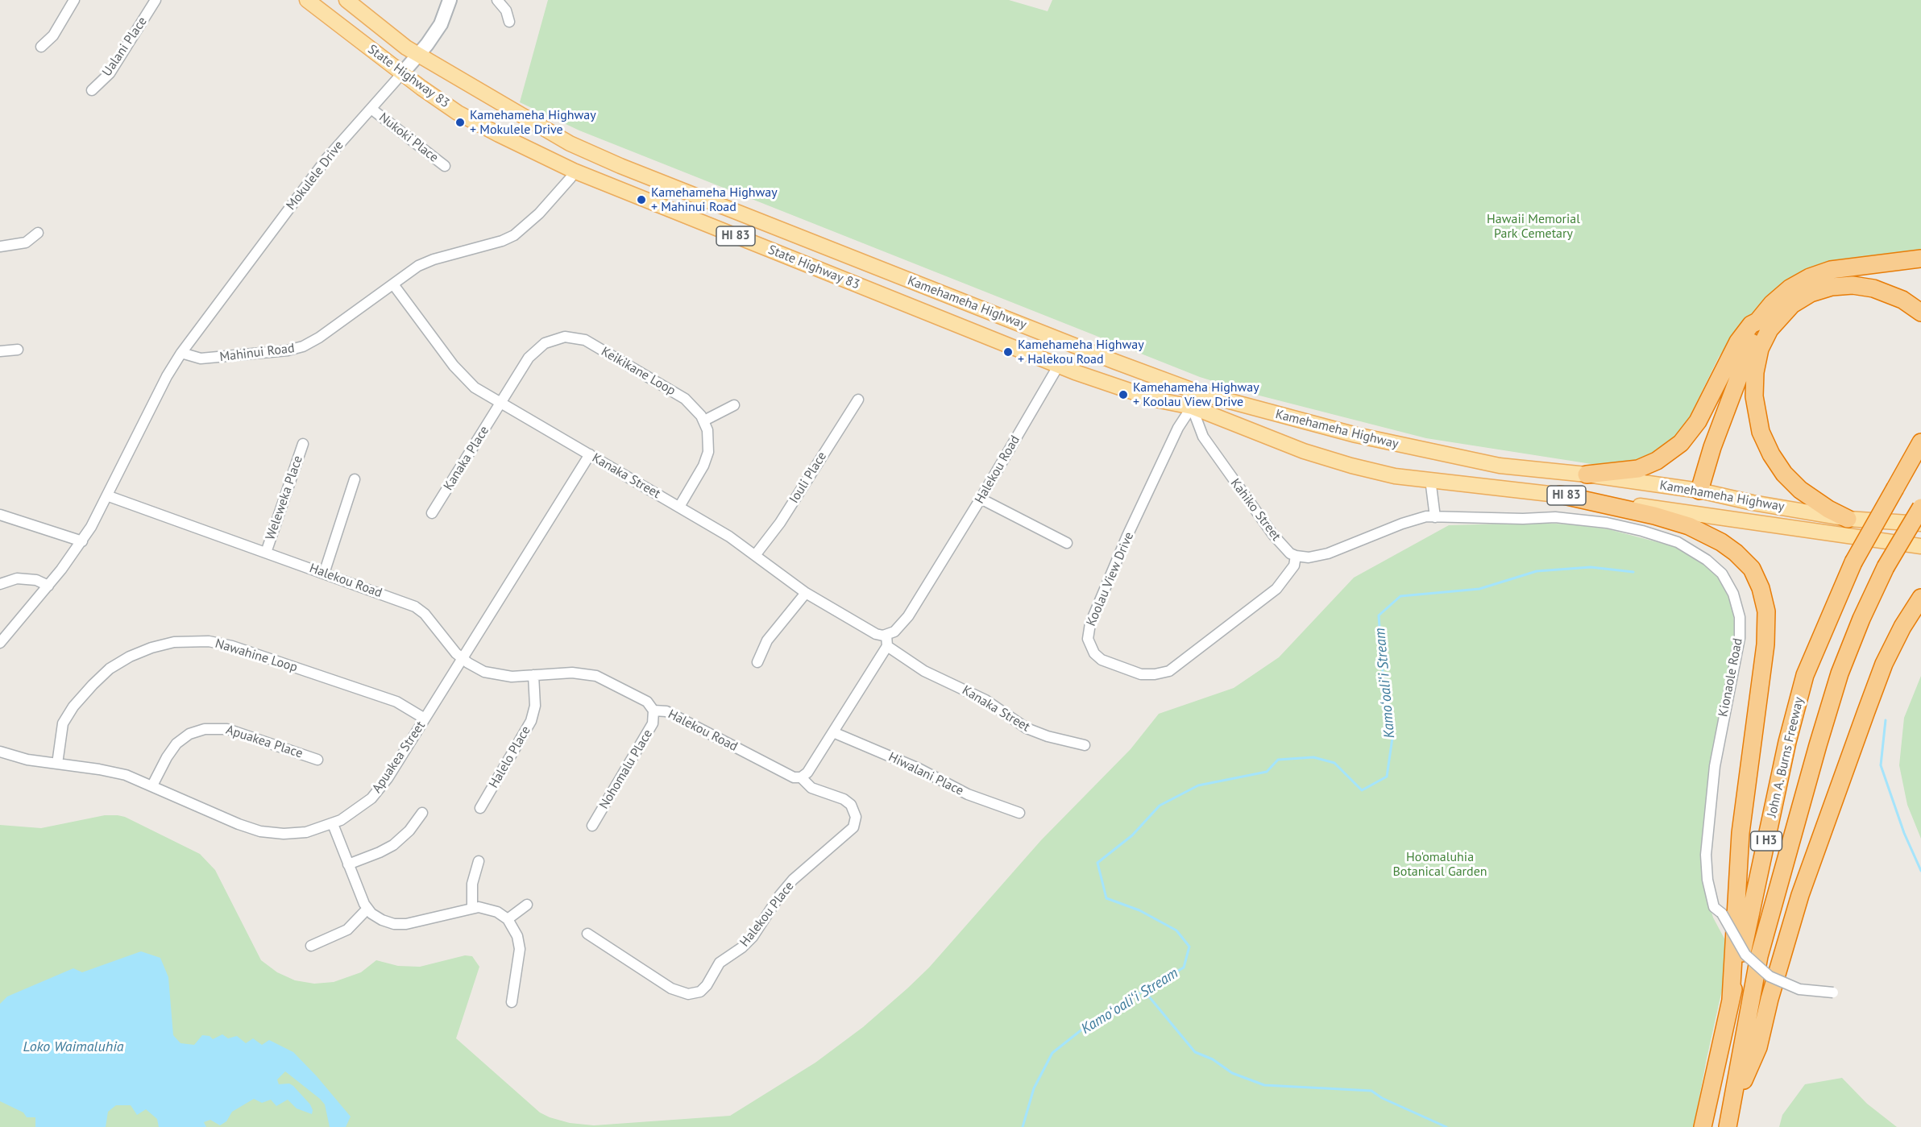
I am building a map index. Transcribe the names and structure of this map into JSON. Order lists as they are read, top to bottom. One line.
{"streets":{"highway":["John A. Burns Freeway","I H3"],"main road":["State Highway 83","HI 83","Kamehameha Highway"],"street":["Ualani Place","Nukoki Place","Mokulele Drive","Mahinui Road","Keikikane Loop","Kanaka Place","Halekou Road","Kanaka Street","Iouli Place","Weleweka Place","Kahiko Street","Koolau View Drive","Nawahine Loop","Kionaole Road","Apuakea Place","Apuakea Street","Halelo Place","Nohomalu Place","Hiwalani Place","Halekou Place"]},"crossings":[["State Highway 83","Mokulele Drive"],["State Highway 83","Kamehameha Highway"],["State Highway 83","Mahinui Road"],["State Highway 83","Halekou Road"],["State Highway 83","Kahiko Street"],["State Highway 83","Koolau View Drive"],["Nukoki Place","Mokulele Drive"],["Mokulele Drive","Kamehameha Highway"],["Mokulele Drive","Mahinui Road"],["Kamehameha Highway","Kahiko Street"],["Kamehameha Highway","Koolau View Drive"],["Mahinui Road","Kanaka Street"],["Keikikane Loop","Kanaka Place"],["Keikikane Loop","Kanaka Street"],["Kanaka Place","Kanaka Street"],["Halekou Road","Kanaka Street"],["Halekou Road","Weleweka Place"],["Halekou Road","Apuakea Street"],["Halekou Road","Halelo Place"],["Halekou Road","Nohomalu Place"],["Halekou Road","Halekou Place"],["Kanaka Street","Iouli Place"],["Kanaka Street","Apuakea Street"],["Kahiko Street","Koolau View Drive"],["Nawahine Loop","Apuakea Street"],["Apuakea Place","Apuakea Street"],["John A. Burns Freeway","I H3"]],"water":["Kamoʻoaliʻi Stream","Loko Waimaluhia"],"parks":["Hawaii Memorial Park Cemetary","Ho'omaluhia Botanical Garden"],"places":["Kamehameha Highway + Mokulele Drive","Kamehameha Highway + Mahinui Road","Kamehameha Highway + Halekou Road","Kamehameha Highway + Koolau View Drive"]}
